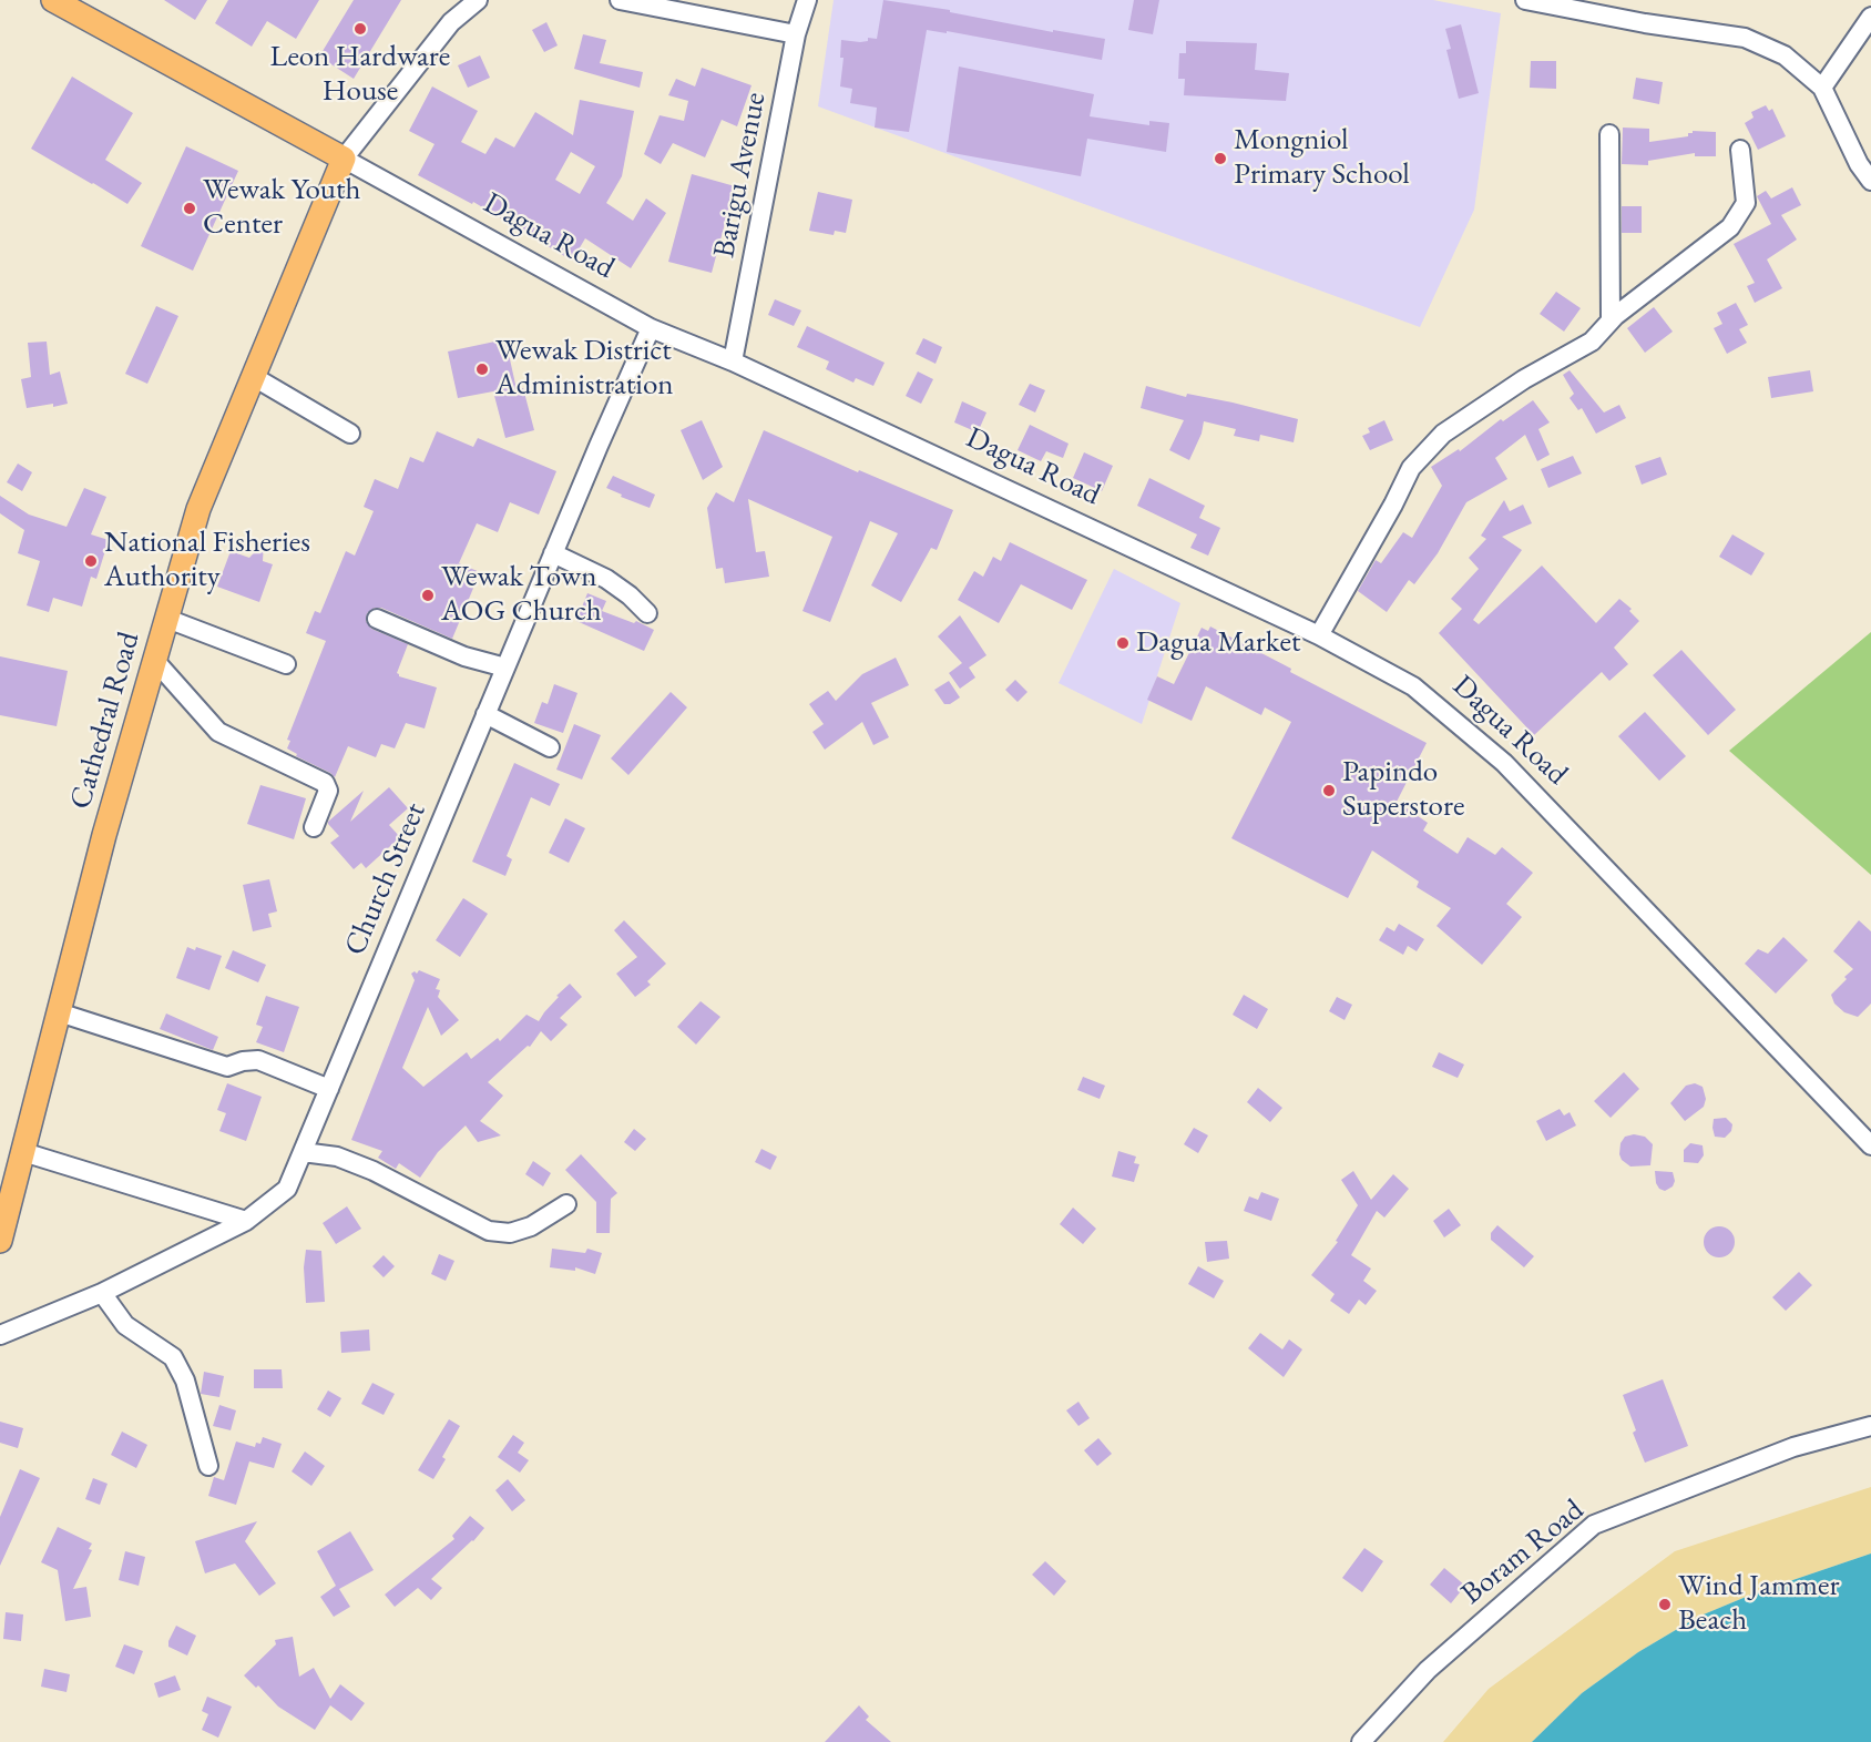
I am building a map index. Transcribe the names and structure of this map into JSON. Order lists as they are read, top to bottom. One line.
{"streets":{"main road":["Dagua Road","Cathedral Road"],"street":["Barigu Avenue","Church Street","Boram Road"]},"crossings":[["Barigu Avenue","Dagua Road"],["Dagua Road","Cathedral Road"],["Dagua Road","Church Street"]],"places":["Leon Hardware House","Mongniol Primary School","Wewak Youth Center","Wewak District Administration","National Fisheries Authority","Wewak Town AOG Church","Dagua Market","Papindo Superstore","Wind Jammer Beach"]}
